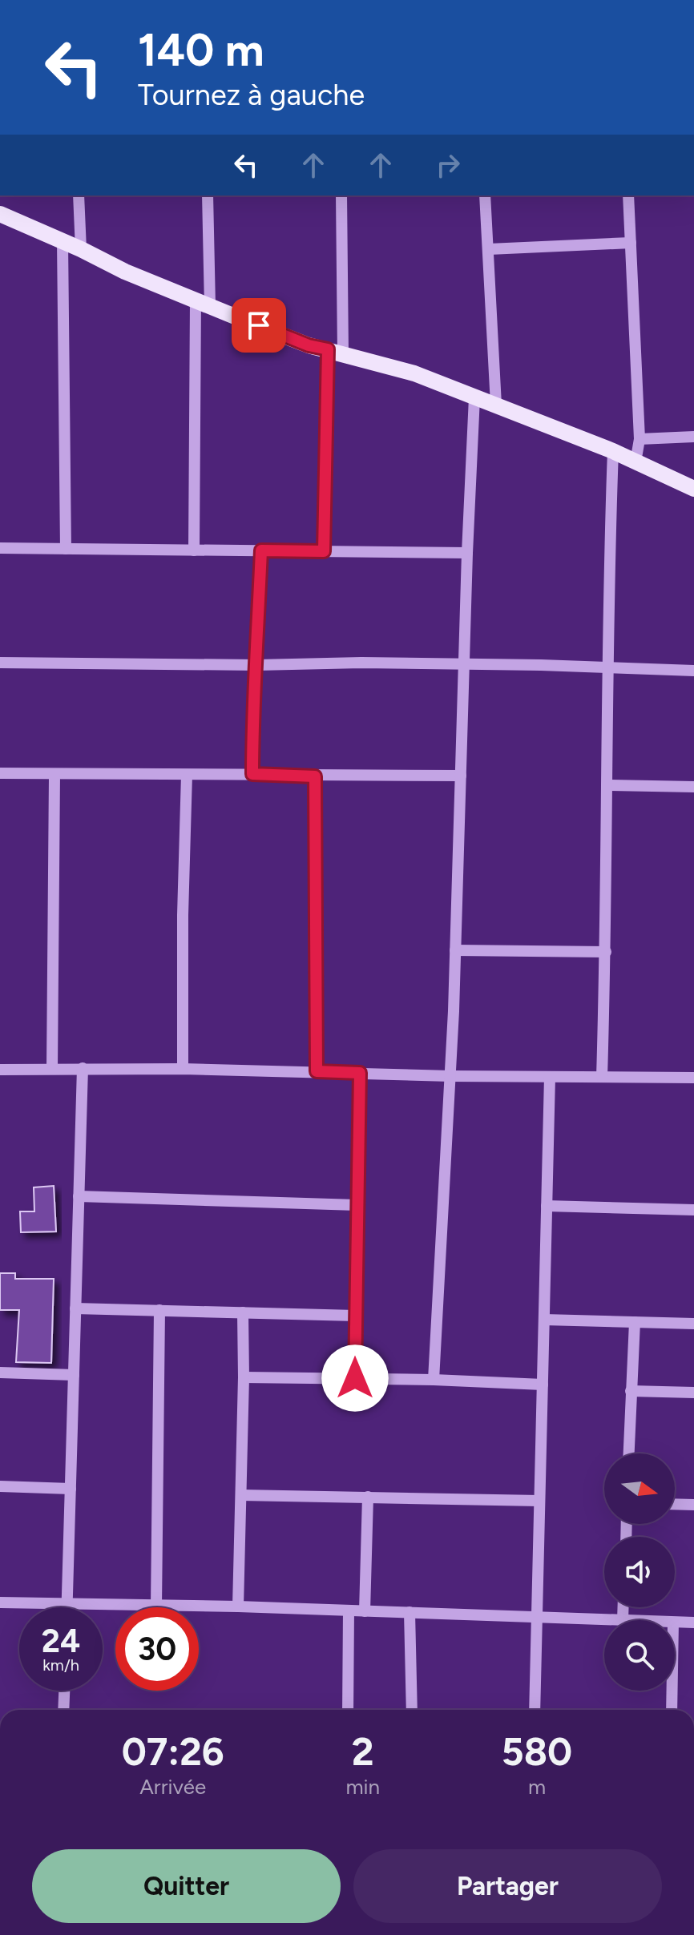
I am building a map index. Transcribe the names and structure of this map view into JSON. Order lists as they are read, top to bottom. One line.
{"north":"right","page":{"turn":["140 m","Tournez à gauche"],"speed":"24 km/h","limit":"30","eta":["07:26","Arrivée","2","min","580","m"],"buttons":["Quitter","Partager"]}}
